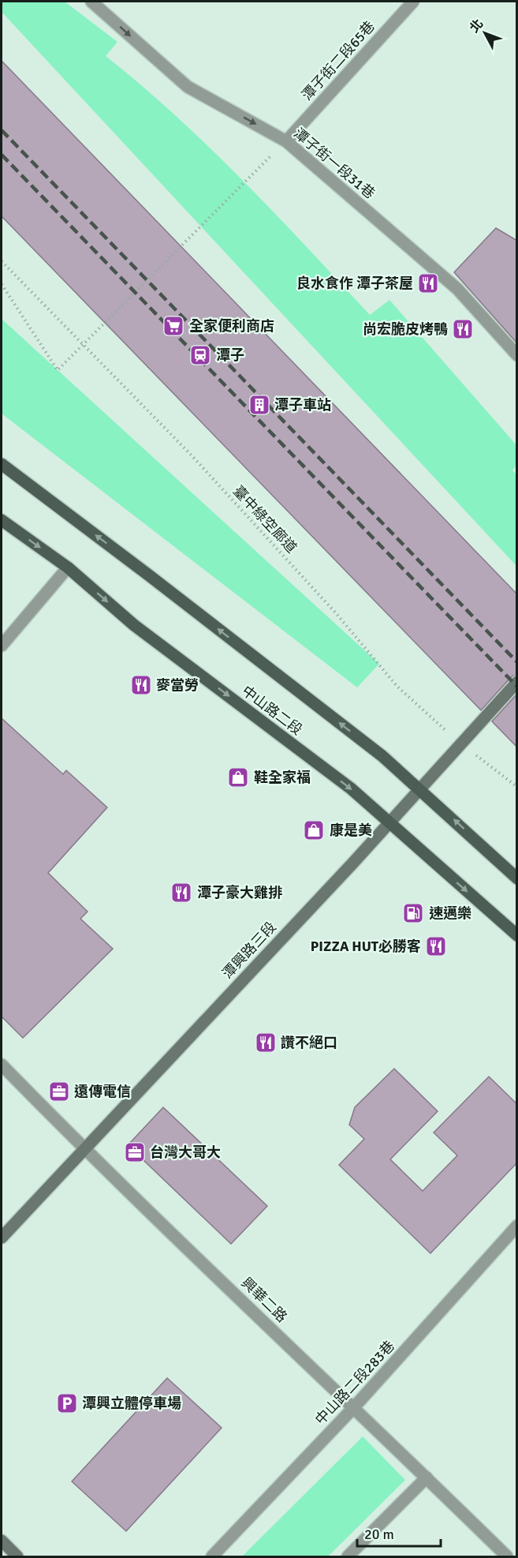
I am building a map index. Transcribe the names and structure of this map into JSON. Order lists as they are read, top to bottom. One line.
{"streets":{"main road":["中山路二段"],"street":["潭子街二段65巷","潭子街一段31巷","潭興路三段","興華二路","中山路二段283巷"],"path":["臺中綠空廊道"]},"crossings":[["潭子街二段65巷","潭子街一段31巷"],["臺中綠空廊道","潭興路三段"],["中山路二段","潭興路三段"],["潭興路三段","興華二路"],["興華二路","中山路二段283巷"]],"one_way":["潭子街一段31巷"],"places":{"restaurant":["良水食作 潭子茶屋","尚宏脆皮烤鴨","麥當勞","潭子豪大雞排","PIZZA HUT必勝客","讚不絕口"],"supermarket":["全家便利商店"],"station":["潭子"],"building":["潭子車站"],"shop":["鞋全家福","康是美"],"fuel station":["速邁樂"],"office":["遠傳電信","台灣大哥大"],"parking":["潭興立體停車場"]},"scale_bar":"20 m","north":"top left"}
